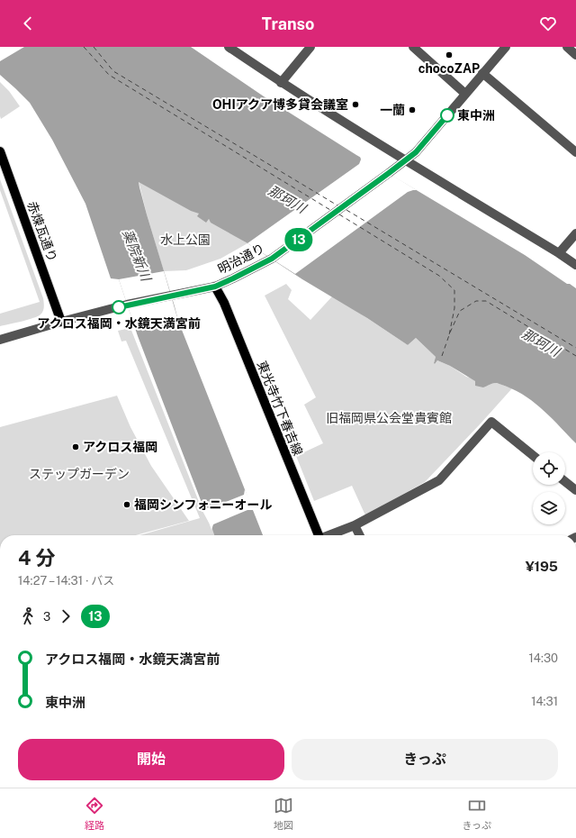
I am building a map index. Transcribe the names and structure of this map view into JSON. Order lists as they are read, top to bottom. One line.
{"streets":{"main road":["赤煉瓦通り","東光寺竹下春吉線"],"street":["明治通り"]},"crossings":[["赤煉瓦通り","明治通り"],["明治通り","東光寺竹下春吉線"]],"water":["那珂川","薬院新川"],"parks":["水上公園","旧福岡県公会堂貴賓館","ステップガーデン"],"places":["chocoZAP","OHIアクア博多貸会議室","一蘭","東中洲","アクロス福岡・水鏡天満宮前","アクロス福岡","福岡シンフォニーオール"],"lines":["bus line 13"],"page":{"header":"Transo","on_map":"13","heading":["4 分","14:27 – 14:31 · バス","¥195"],"legs":["3","13"],"list":[{"name":"アクロス福岡・水鏡天満宮前","value":"14:30"},{"name":"東中洲","value":"14:31"}],"buttons":["開始","きっぷ"],"tabs":["経路","地図","きっぷ"]}}
